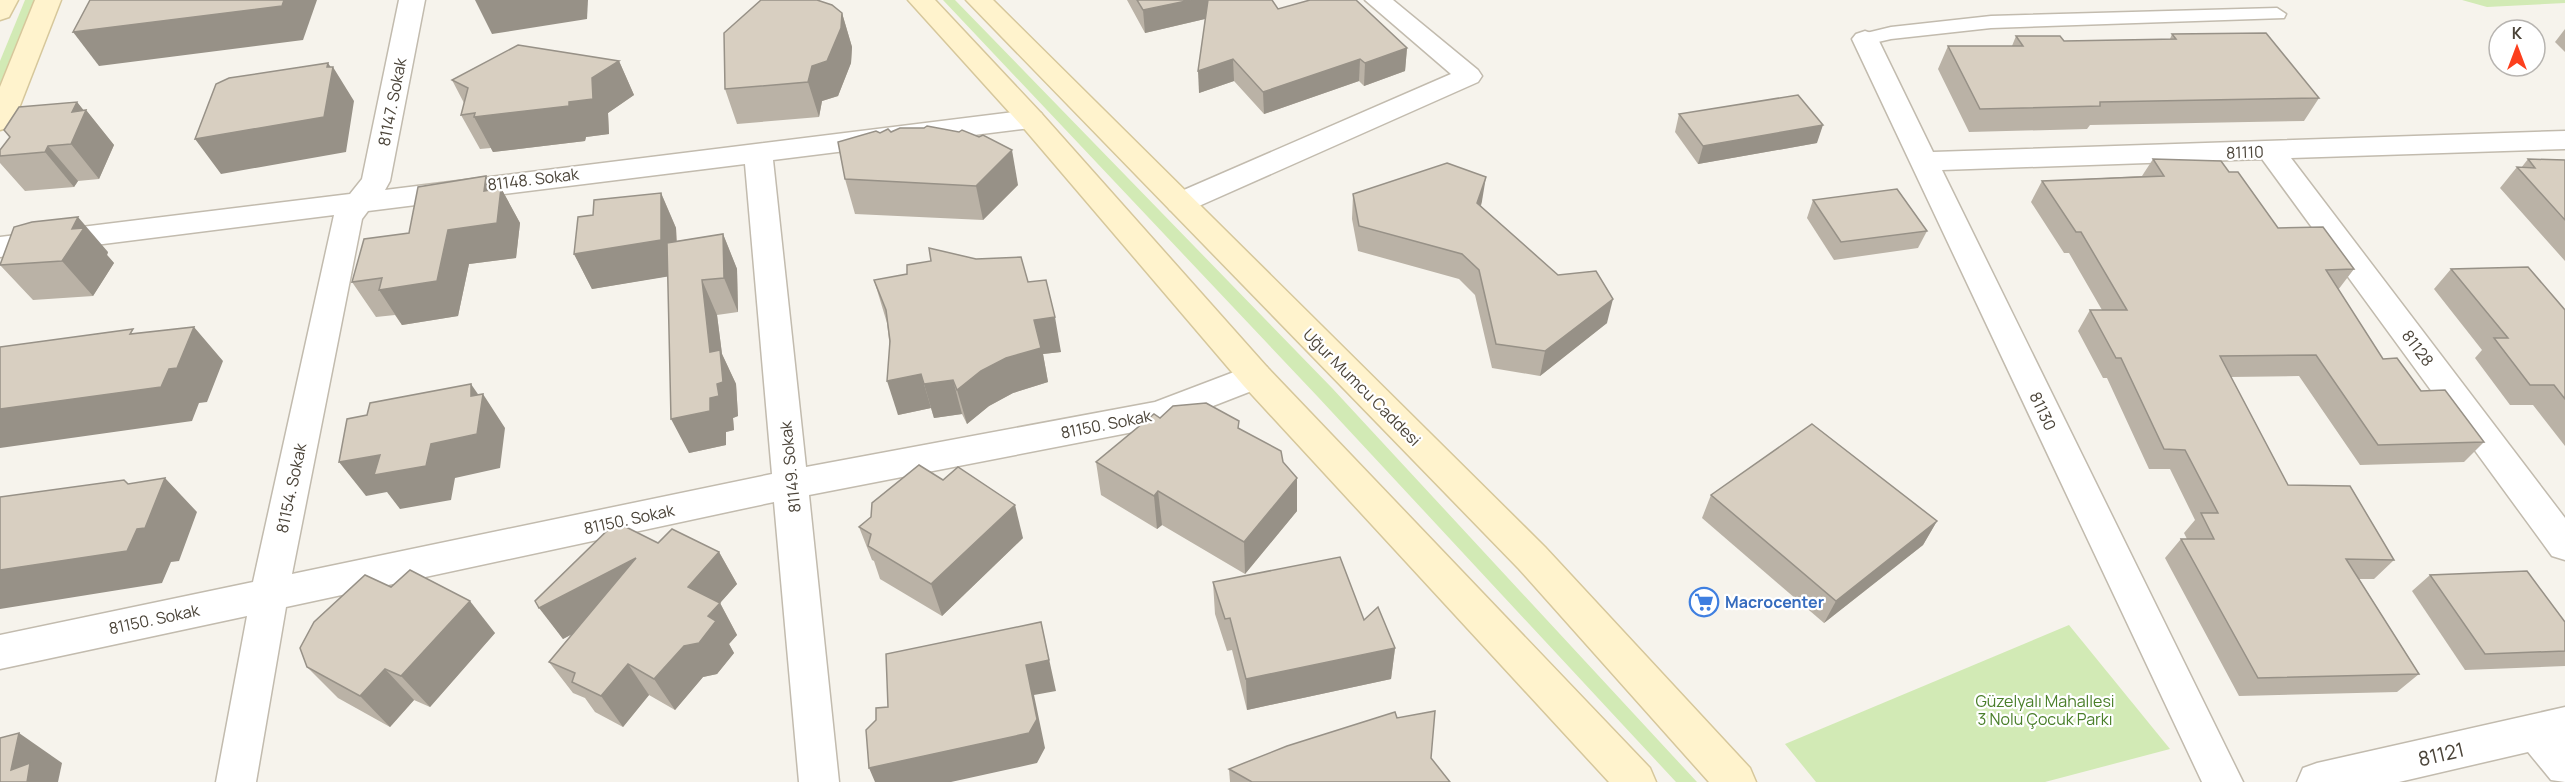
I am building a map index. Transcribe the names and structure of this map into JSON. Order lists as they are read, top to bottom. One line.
{"streets":{"street":["81147. Sokak","81110","81148. Sokak","81128","Uğur Mumcu Caddesi","81130","81150. Sokak","81149. Sokak","81154. Sokak","81121"]},"crossings":[["81147. Sokak","81148. Sokak"],["81147. Sokak","81154. Sokak"],["81110","81128"],["81110","81130"],["81148. Sokak","81149. Sokak"],["81148. Sokak","81154. Sokak"],["81150. Sokak","81149. Sokak"],["81150. Sokak","81154. Sokak"]],"parks":["Güzelyalı Mahallesi 3 Nolu Çocuk Parkı"],"places":{"supermarket":["Macrocenter"]},"north":"top"}
